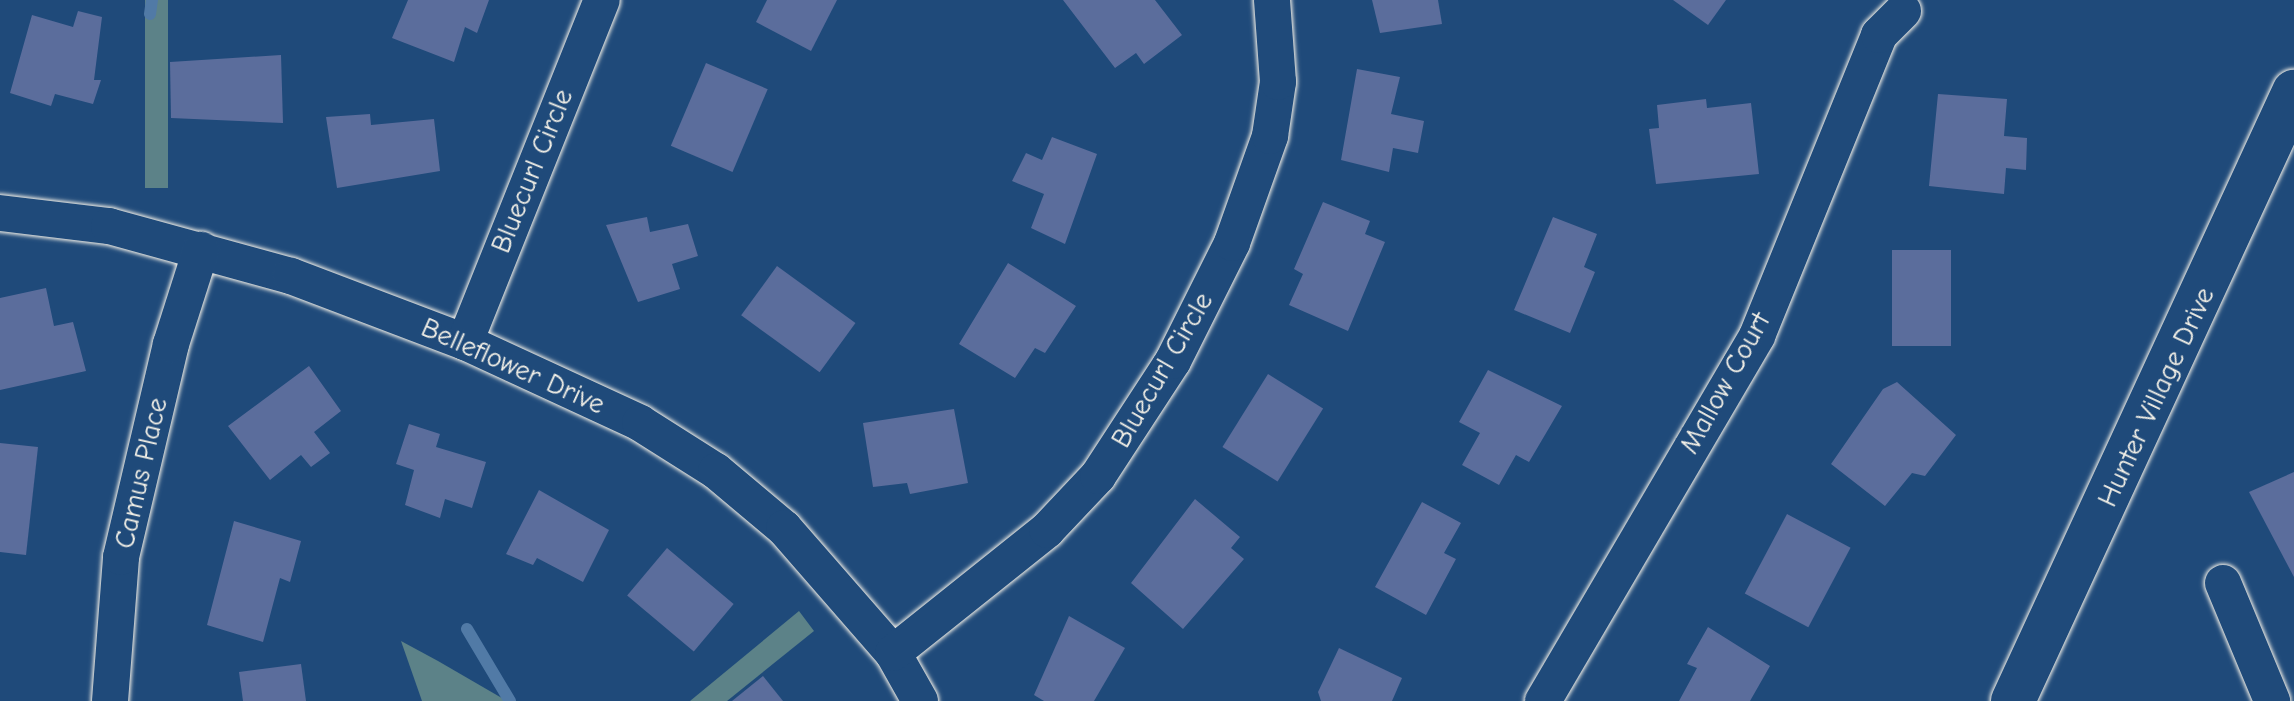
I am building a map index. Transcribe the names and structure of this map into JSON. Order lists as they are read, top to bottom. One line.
{"streets":{"street":["Bluecurl Circle","Belleflower Drive","Mallow Court","Hunter Village Drive","Camus Place"]},"crossings":[["Bluecurl Circle","Belleflower Drive"],["Belleflower Drive","Camus Place"]]}
